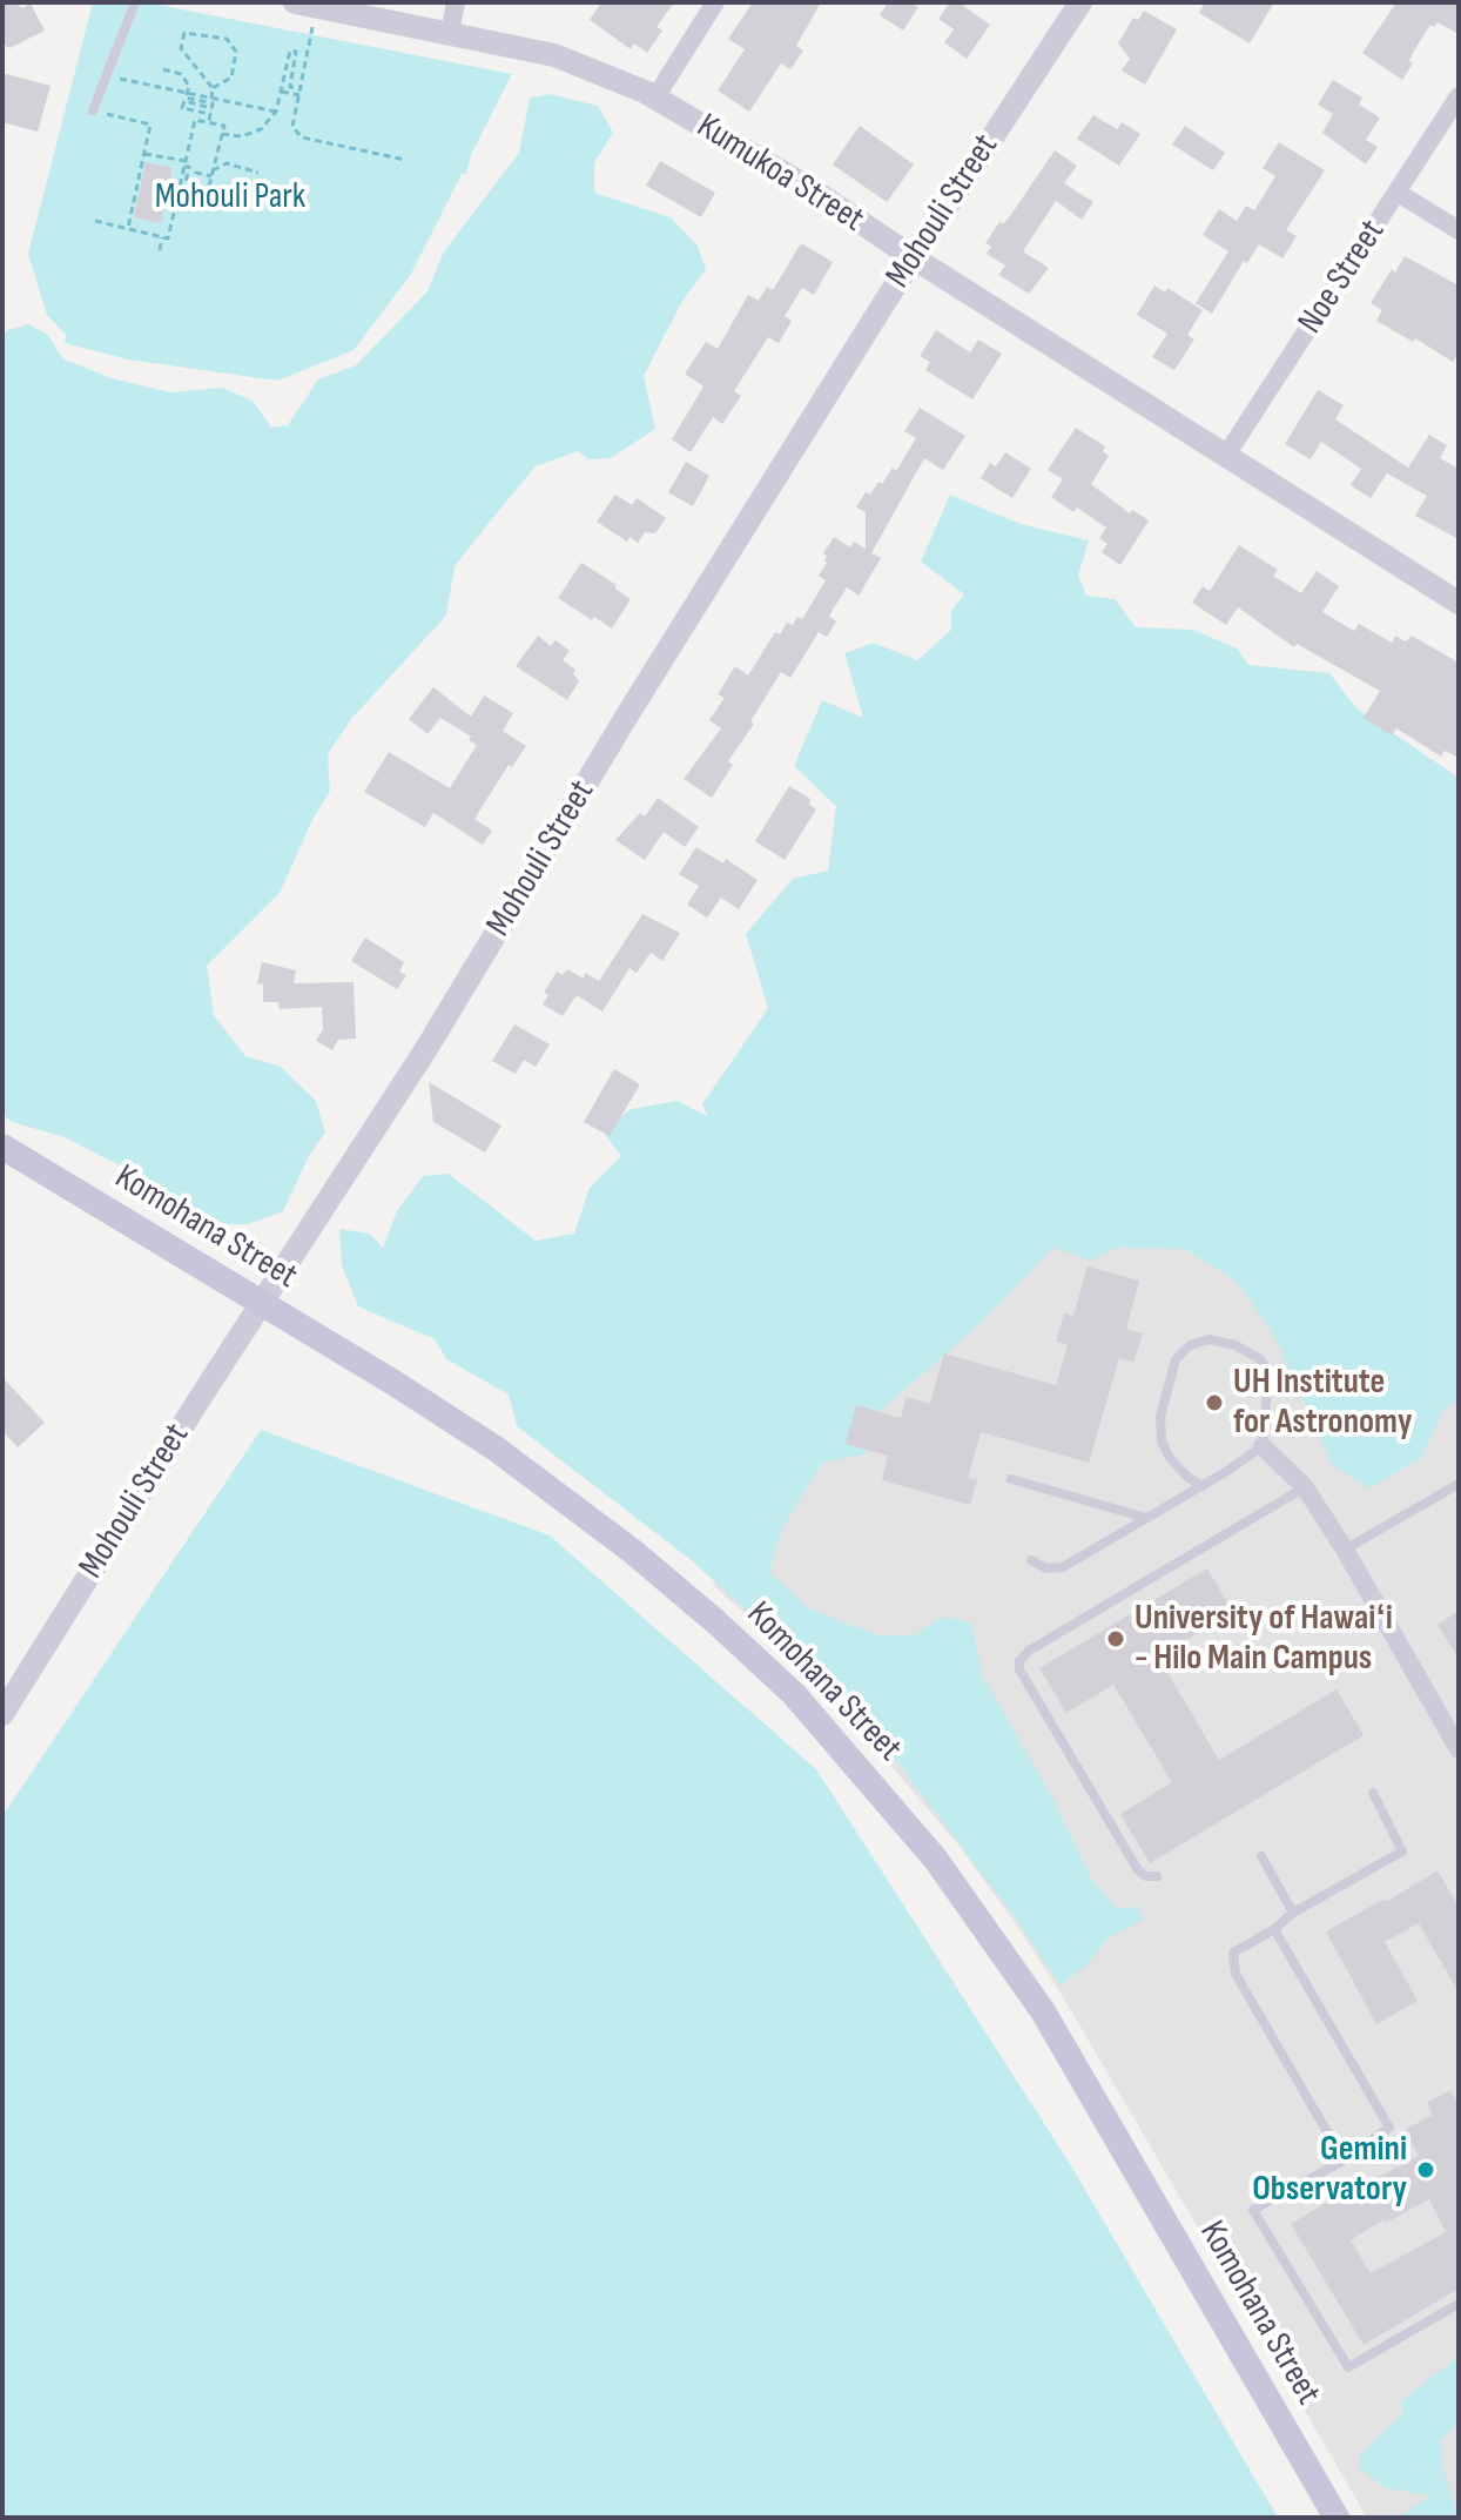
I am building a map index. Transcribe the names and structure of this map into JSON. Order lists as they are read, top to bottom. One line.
{"streets":{"main road":["Komohana Street"],"street":["Kumukoa Street","Mohouli Street","Noe Street"]},"crossings":[["Kumukoa Street","Mohouli Street"],["Kumukoa Street","Noe Street"],["Mohouli Street","Komohana Street"]],"parks":["Mohouli Park"],"places":["UH Institute for Astronomy","University of Hawaiʻi - Hilo Main Campus","Gemini Observatory"]}
